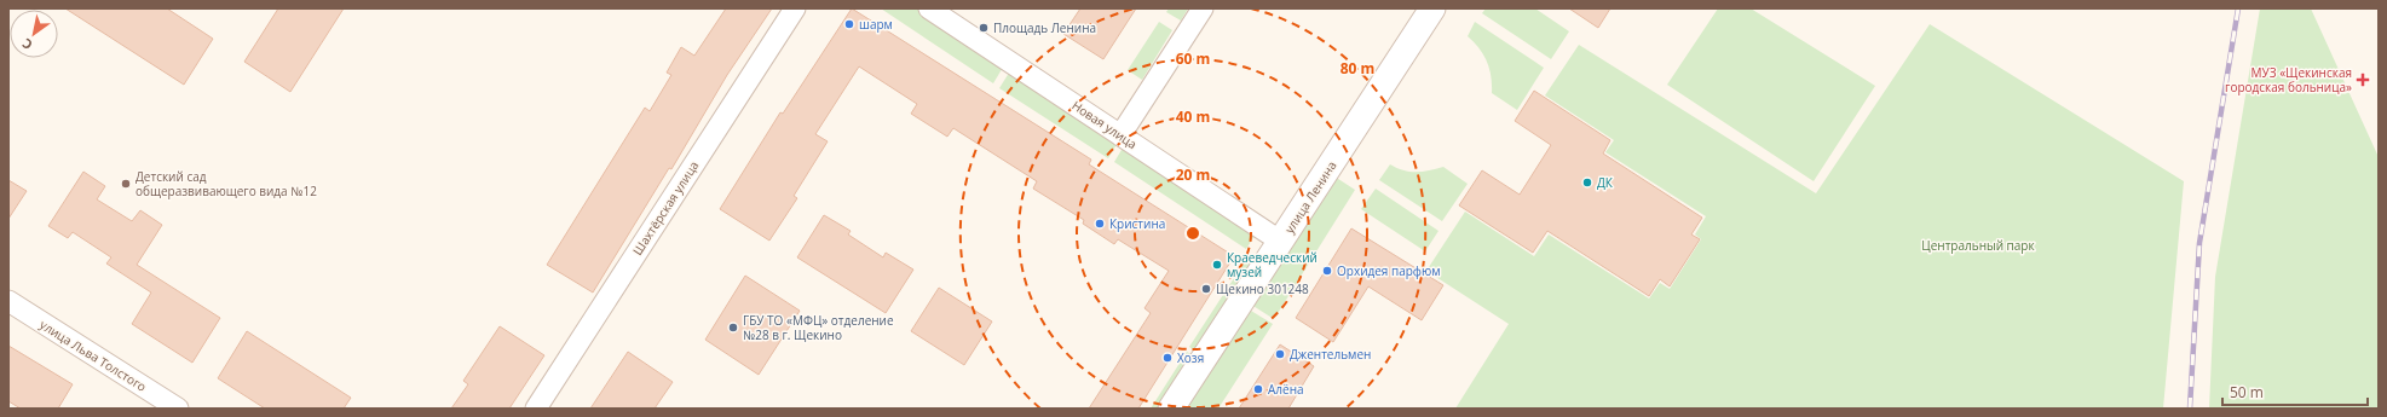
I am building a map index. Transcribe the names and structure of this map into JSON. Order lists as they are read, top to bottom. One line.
{"streets":{"street":["Новая улица","улица Ленина","Шахтёрская улица","улица Льва Толстого"]},"crossings":[["Новая улица","улица Ленина"]],"parks":["Центральный парк"],"places":{"other":["шарм","Площадь Ленина","ДК","Детский сад общеразвивающего вида №12","Кристина","Краеведческий музей","Орхидея парфюм","Щекино 301248","ГБУ ТО «МФЦ» отделение №28 в г. Щекино","Джентельмен","Хозя","Алёна"],"health":["МУЗ «Щекинская городская больница»"]},"scale_bar":"50 m","north":"bottom left","rings":["60 m","80 m","40 m","20 m"]}
